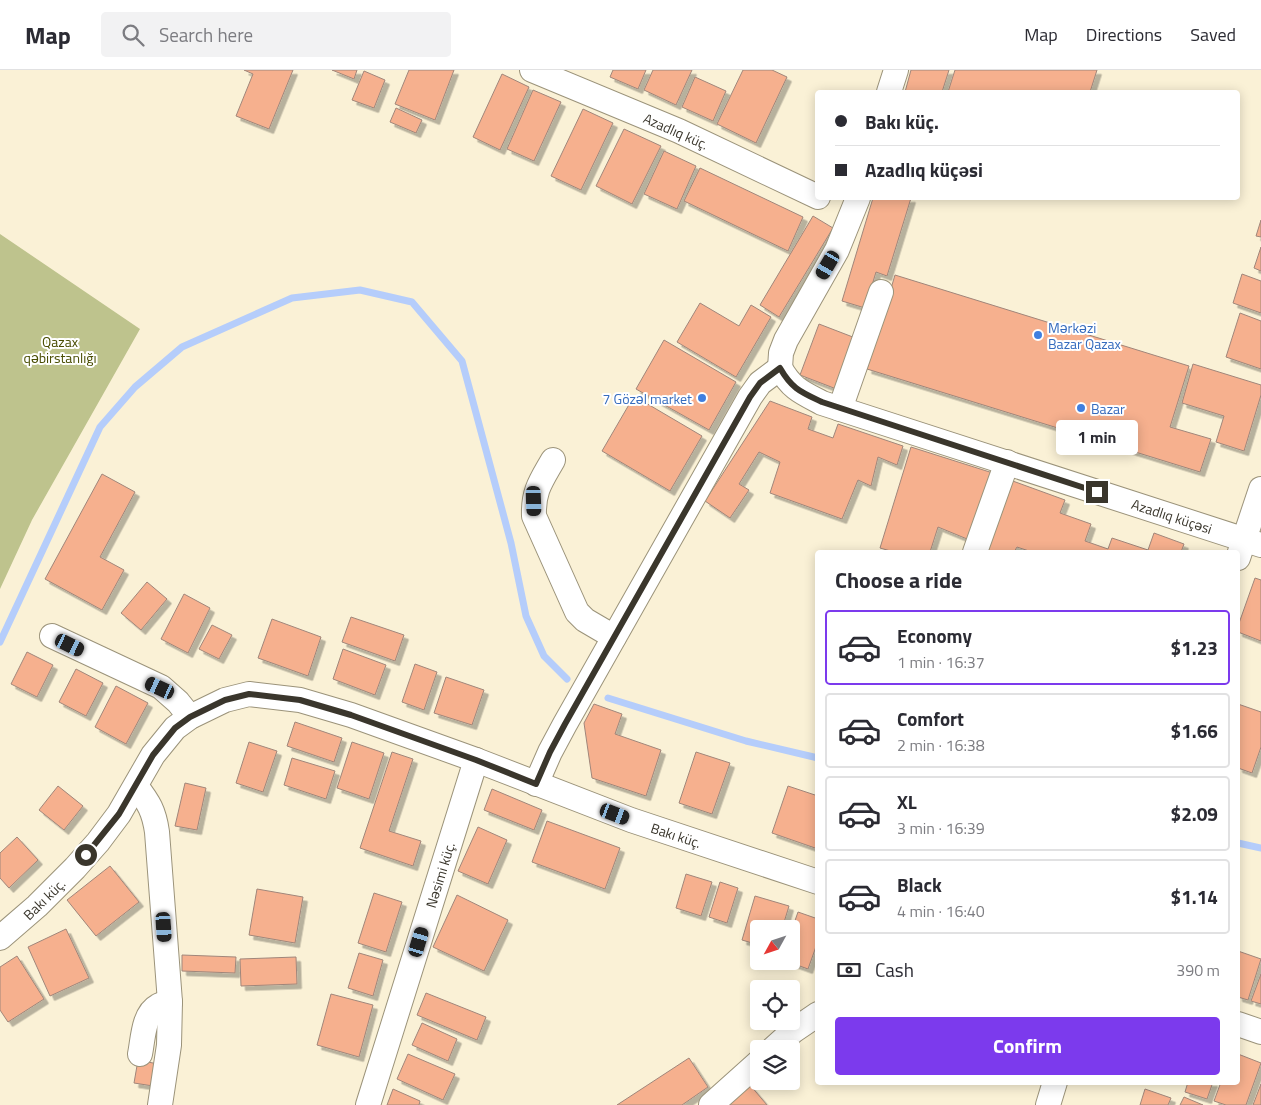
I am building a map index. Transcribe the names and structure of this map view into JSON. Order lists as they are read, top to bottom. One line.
{"streets":{"street":["Azadlıq küç.","Azadlıq küçəsi","Bakı küç.","Nəsimi küç."]},"crossings":[["Bakı küç.","Nəsimi küç."]],"parks":["Qazax qəbirstanlığı"],"places":["Mərkəzi Bazar Qazax","7 Gözəl market","Bazar"],"north":"bottom left","page":{"header":"Map","search":"Search here","nav":["Map","Directions","Saved"],"banner":["Bakı küç.","Azadlıq küçəsi"],"bubble":"1 min","heading":"Choose a ride","list":[{"name":"Economy","note":"1 min · 16:37","value":"$1.23"},{"name":"Comfort","note":"2 min · 16:38","value":"$1.66"},{"name":"XL","note":"3 min · 16:39","value":"$2.09"},{"name":"Black","note":"4 min · 16:40","value":"$1.14"}],"pay":["Cash","390 m"],"buttons":"Confirm"}}
